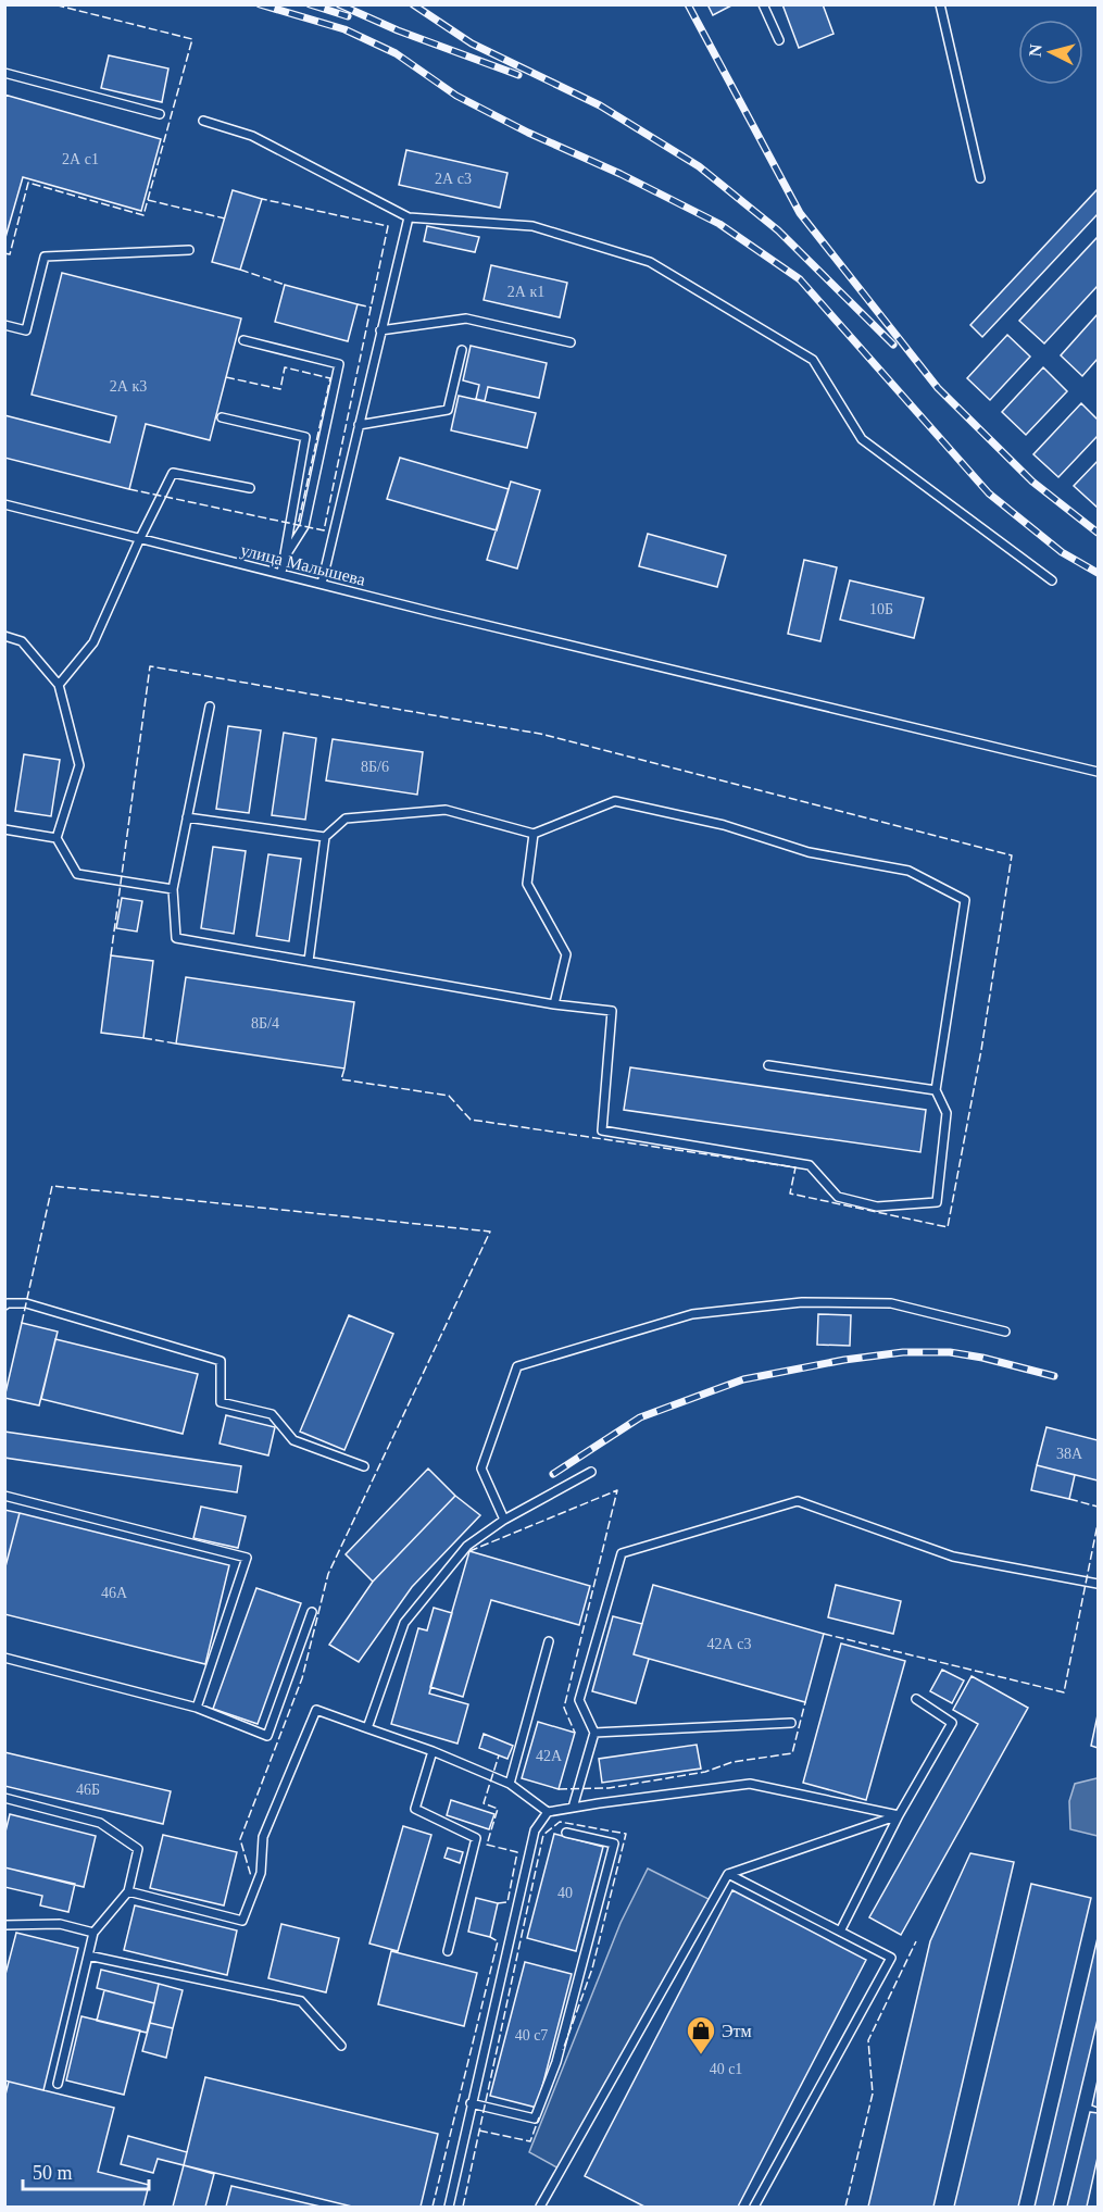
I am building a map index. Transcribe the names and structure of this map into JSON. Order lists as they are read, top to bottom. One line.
{"streets":{"lane":["улица Малышева"]},"places":{"shop":["Этм"]},"house_numbers":["2А с1","2А с3","2А к1","2А к3","10Б","8Б/6","8Б/4","38А","46А","42А с3","42А","46Б","40","40 с7","40 с1"],"scale_bar":"50 m","north":"left"}
